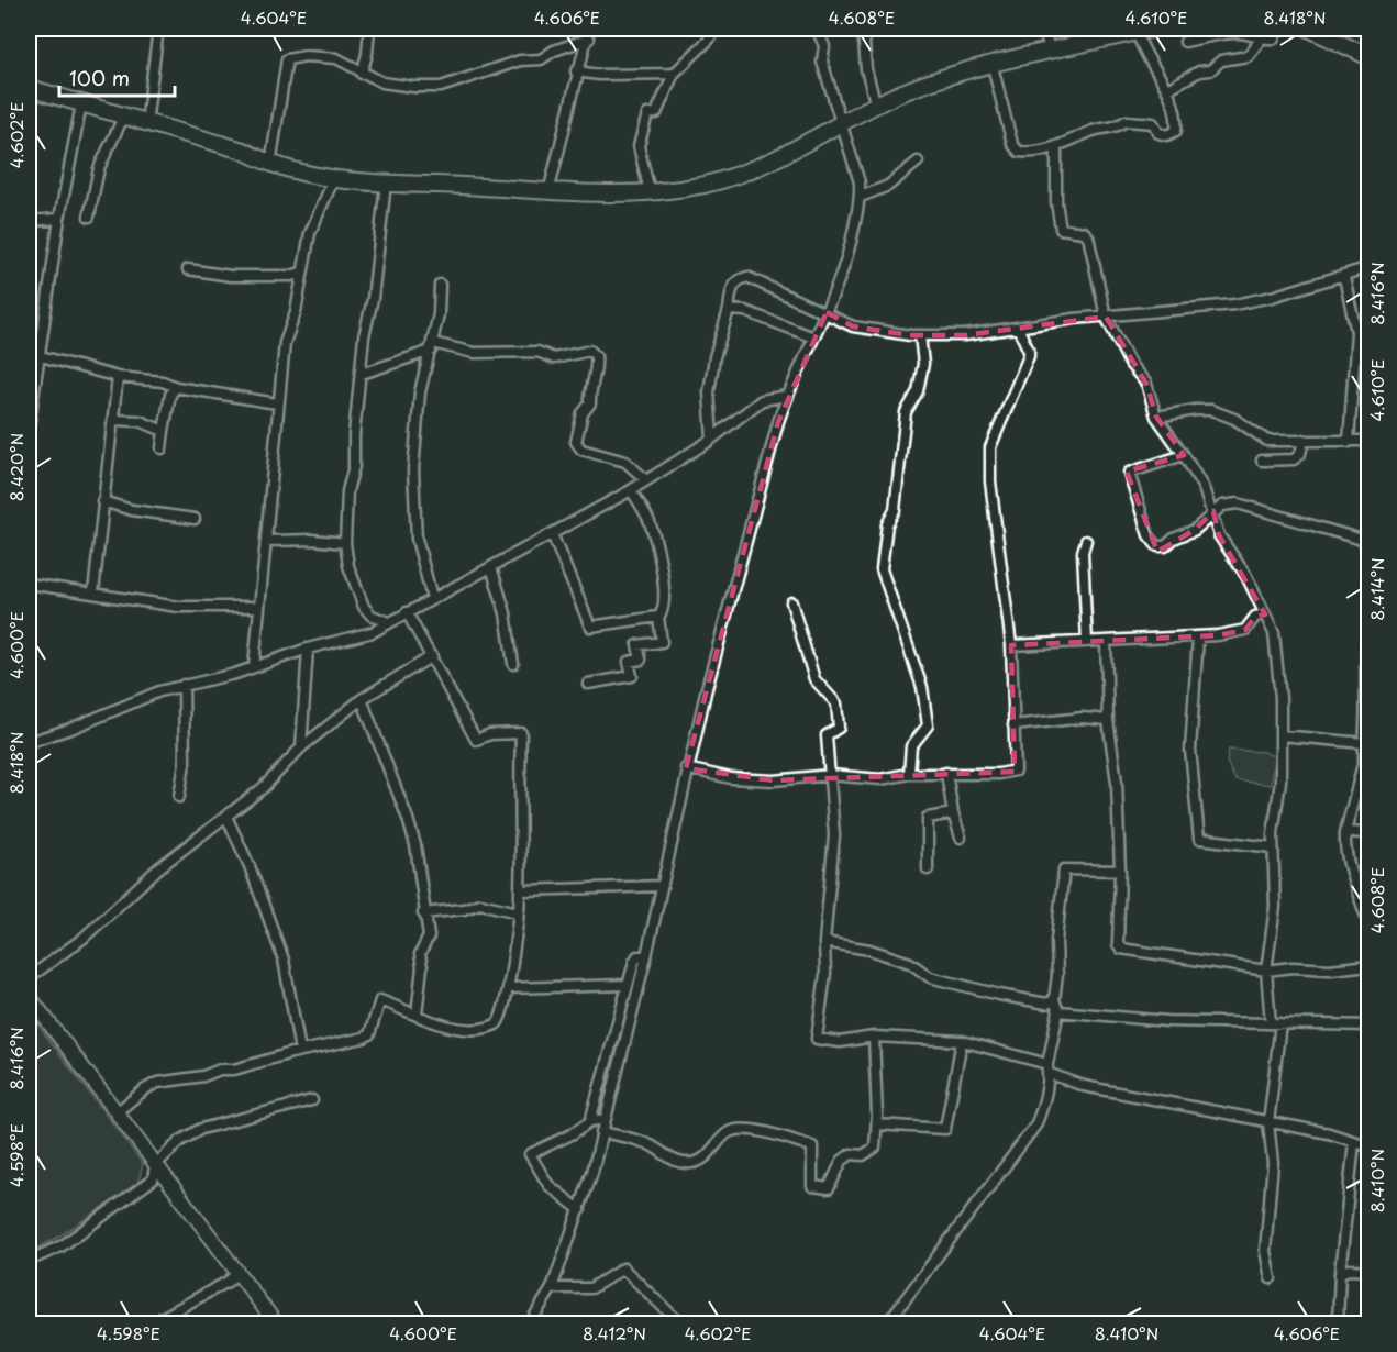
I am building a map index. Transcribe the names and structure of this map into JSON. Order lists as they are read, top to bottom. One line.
{"scale_bar":"100 m","coordinates":["4.604°E","4.606°E","4.608°E","4.610°E","8.418°N","4.602°E","8.416°N","8.420°N","8.414°N","4.600°E","4.598°E","8.410°N","8.412°N"]}
